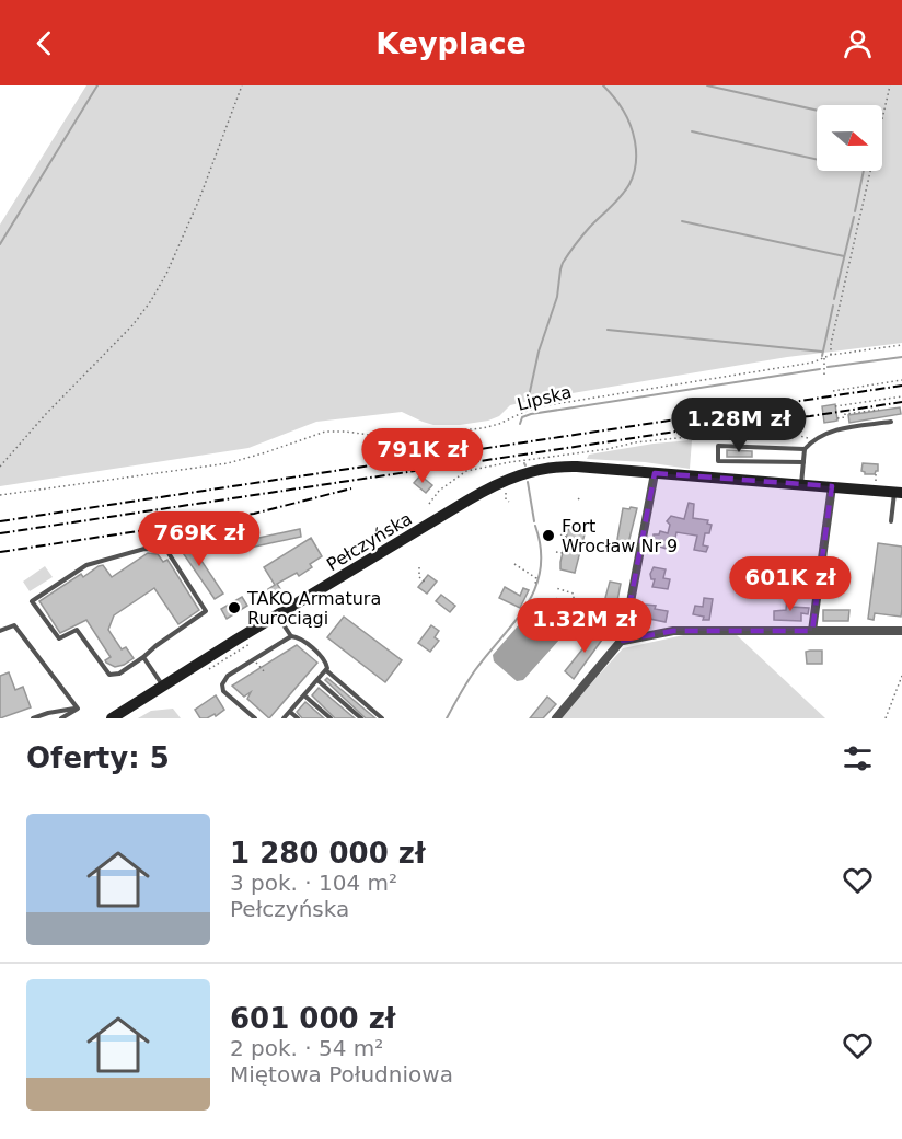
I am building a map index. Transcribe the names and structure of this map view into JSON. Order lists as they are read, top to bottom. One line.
{"streets":{"main road":["Pełczyńska"],"path":["Lipska"]},"places":["Fort Wrocław Nr 9","TAKO Armatura Rurociągi"],"north":"right","page":{"header":"Keyplace","price":["1.28M zł","791K zł","769K zł","601K zł","1.32M zł"],"heading":"Oferty: 5","list":[{"name":"1 280 000 zł","note":"3 pok. · 104 m² · Pełczyńska"},{"name":"601 000 zł","note":"2 pok. · 54 m² · Miętowa Południowa"}]}}
